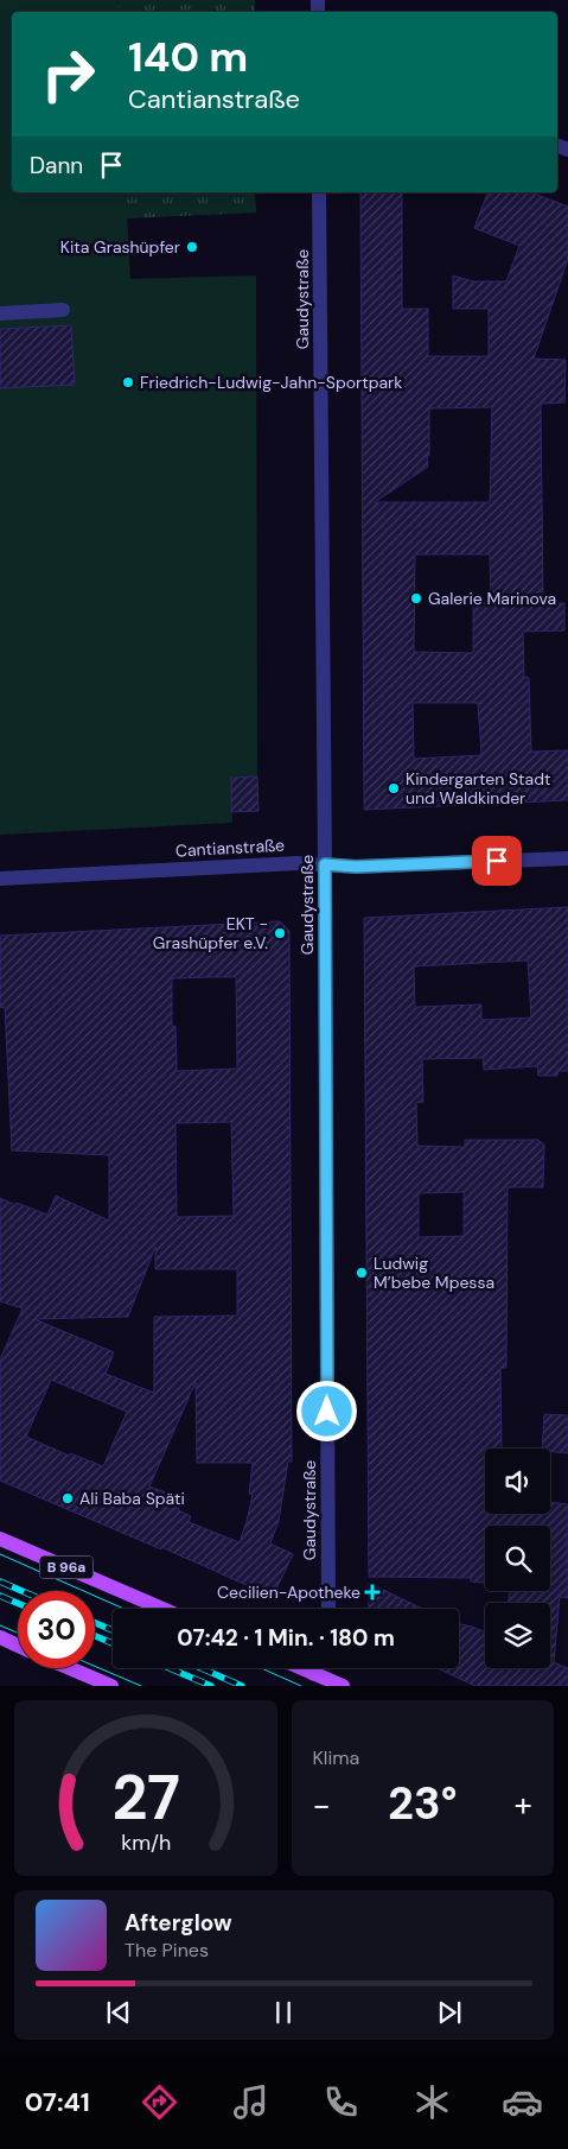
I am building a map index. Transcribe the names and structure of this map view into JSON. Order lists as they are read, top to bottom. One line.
{"streets":{"main road":["B 96a"],"street":["Gaudystraße","Cantianstraße"]},"crossings":[["Gaudystraße","Cantianstraße"]],"places":{"other":["Kita Grashüpfer","Friedrich-Ludwig-Jahn-Sportpark","Galerie Marinova","Kindergarten Stadt und Waldkinder","EKT - Grashüpfer e.V.","Ludwig M’bebe Mpessa","Ali Baba Späti"],"health":["Cecilien-Apotheke"]},"page":{"turn":["140 m","Cantianstraße"],"then":"Dann","limit":"30","trip":"07:42 · 1 Min. · 180 m","tile":"Klima","heat":["−","23°","+"],"song":["Afterglow","The Pines"],"tabs":"07:41","gauge":["27","km/h"]}}
